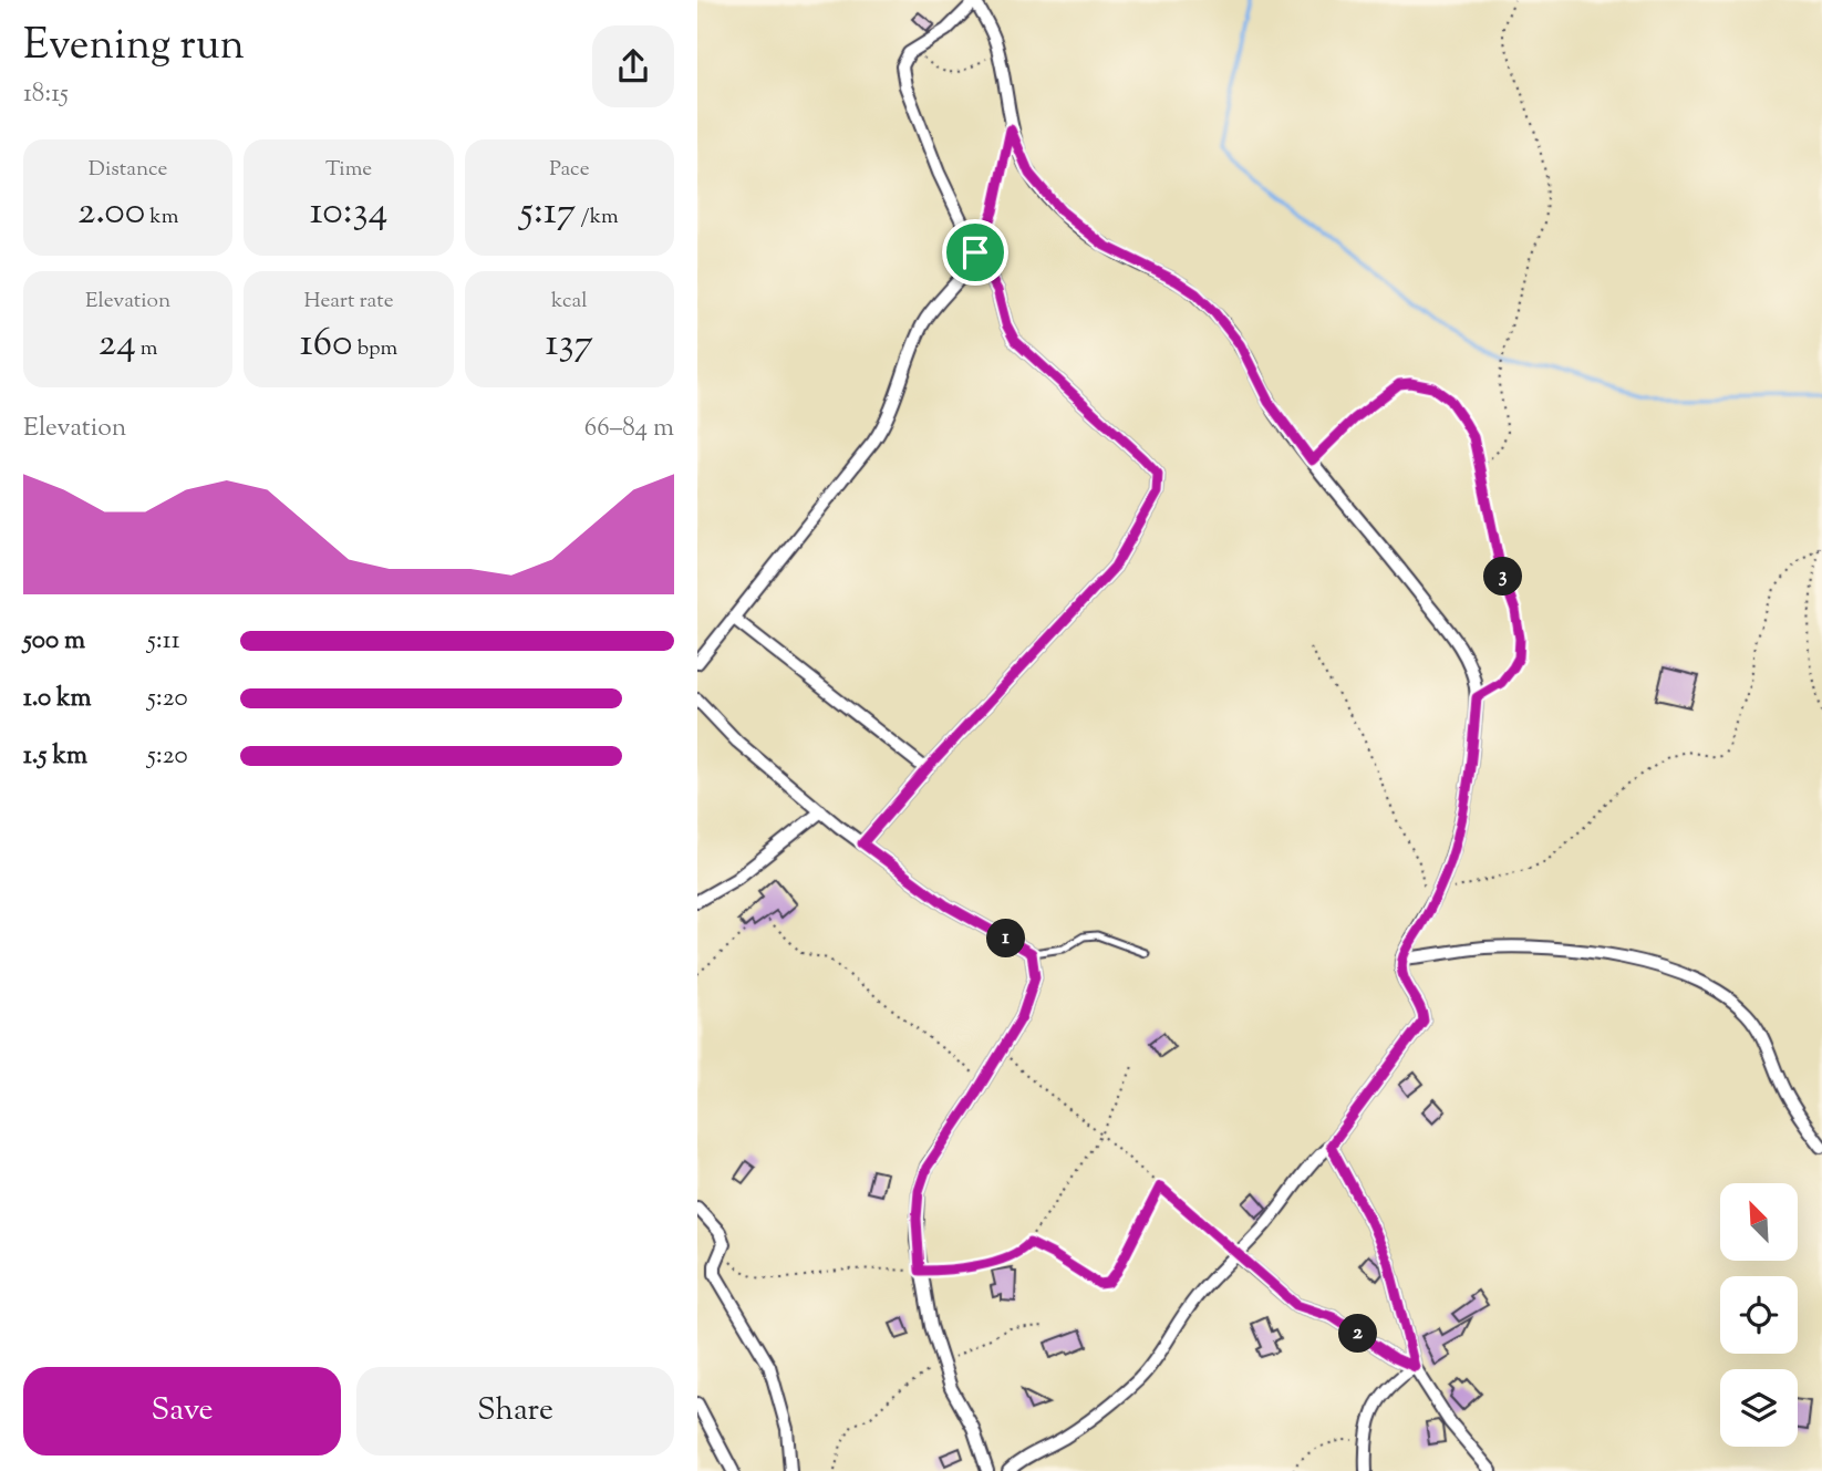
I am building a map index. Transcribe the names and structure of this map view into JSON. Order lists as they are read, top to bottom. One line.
{"north":"top left","page":{"heading":["Evening run","18:15"],"stats":[["Distance","2.00 km"],["Time","10:34"],["Pace","5:17 /km"],["Elevation","24 m"],["Heart rate","160 bpm"],["kcal","137"]],"chart":["Elevation","66–84 m"],"pins":["3","1","2"],"list":[{"name":"500 m","note":"5:11"},{"name":"1.0 km","note":"5:20"},{"name":"1.5 km","note":"5:20"}],"buttons":["Save","Share"]}}
